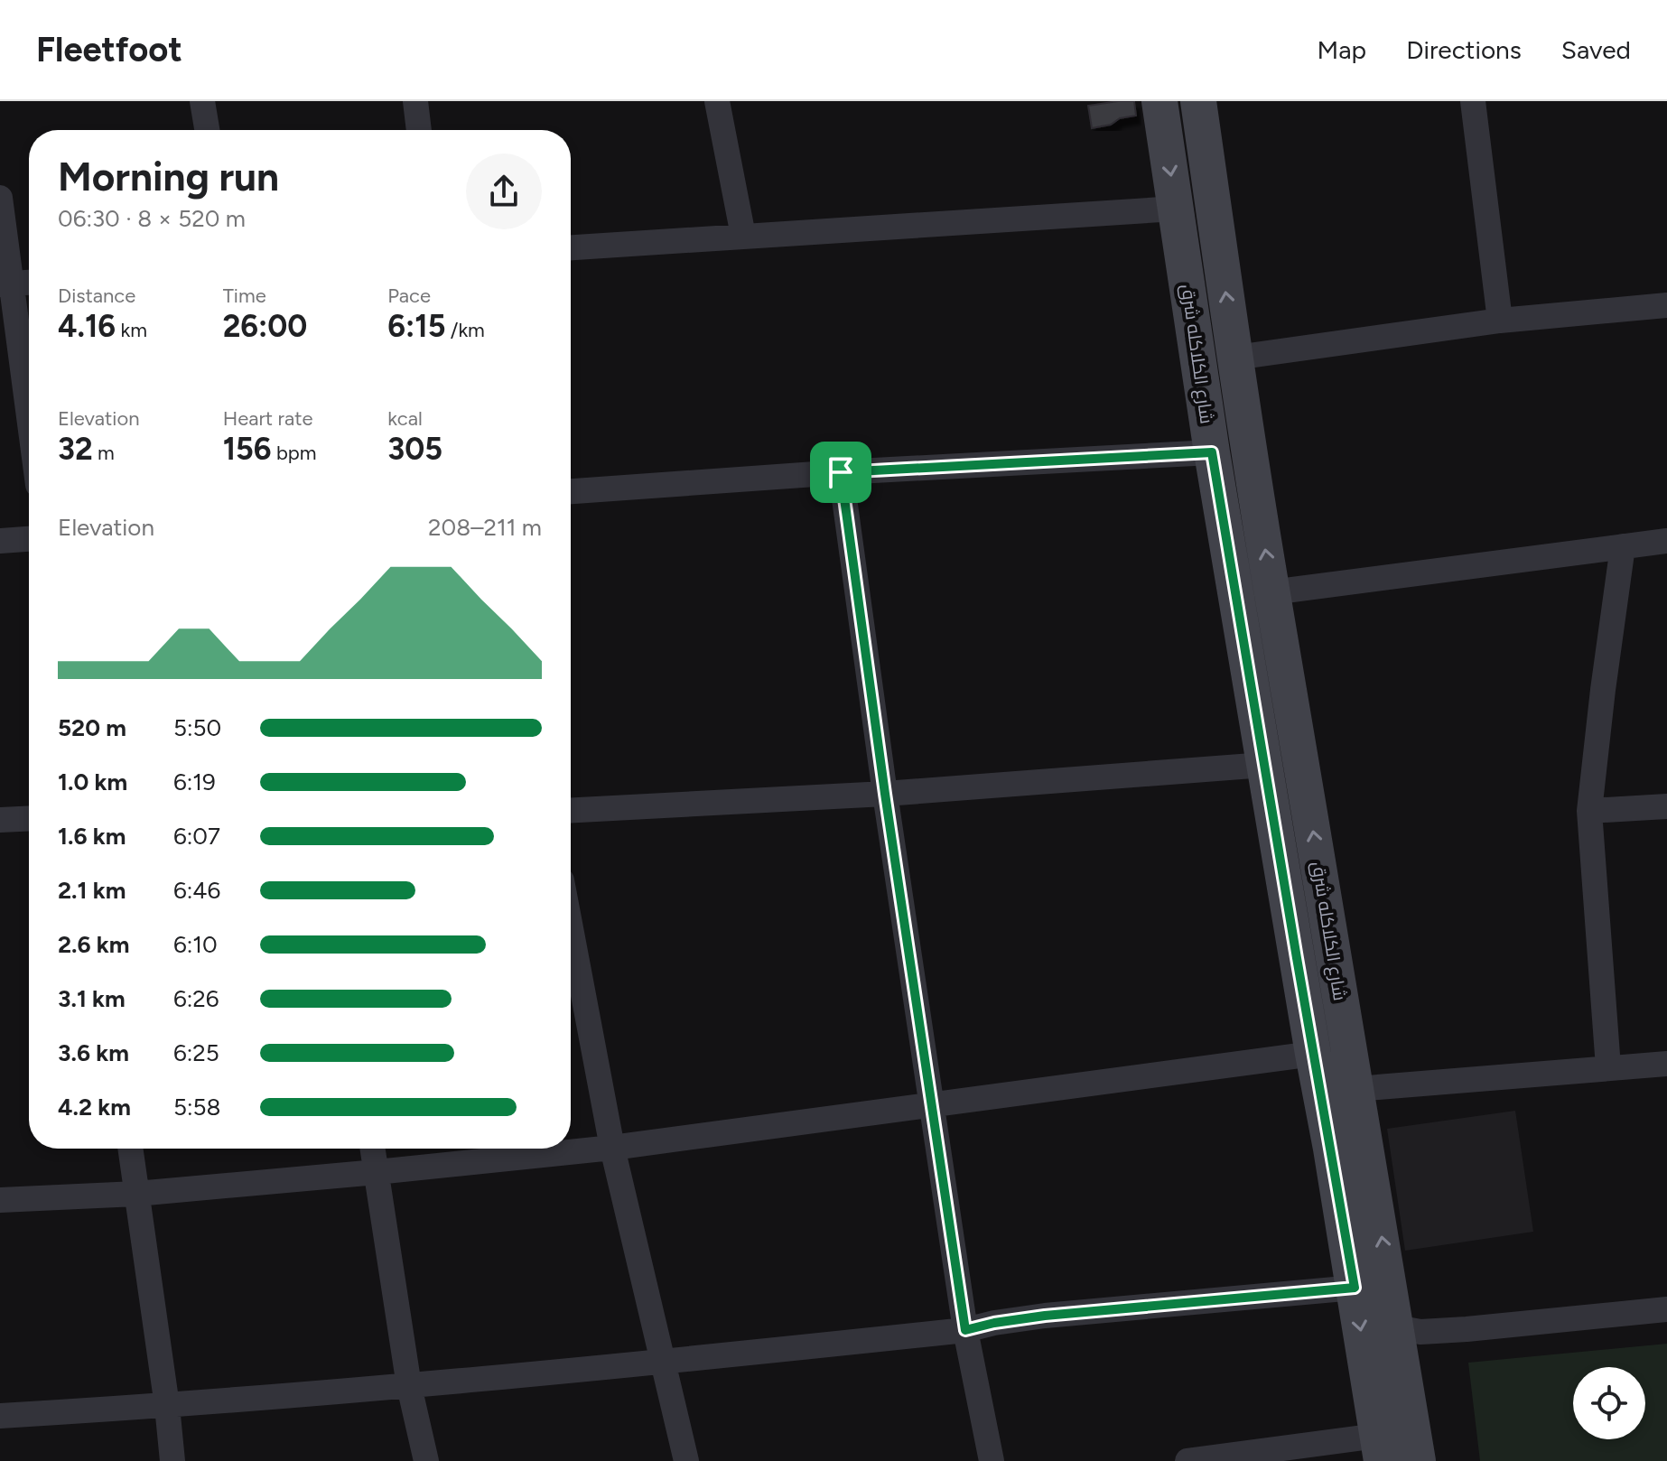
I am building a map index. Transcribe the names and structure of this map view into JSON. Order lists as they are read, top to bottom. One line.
{"streets":{"street":["شارع الكلاكله شرق"]},"page":{"header":"Fleetfoot","nav":["Map","Directions","Saved"],"heading":["Morning run","06:30 · 8 × 520 m"],"stats":[["Distance","4.16 km"],["Time","26:00"],["Pace","6:15 /km"],["Elevation","32 m"],["Heart rate","156 bpm"],["kcal","305"]],"chart":["Elevation","208–211 m"],"list":[{"name":"520 m","note":"5:50"},{"name":"1.0 km","note":"6:19"},{"name":"1.6 km","note":"6:07"},{"name":"2.1 km","note":"6:46"},{"name":"2.6 km","note":"6:10"},{"name":"3.1 km","note":"6:26"},{"name":"3.6 km","note":"6:25"},{"name":"4.2 km","note":"5:58"}]}}
